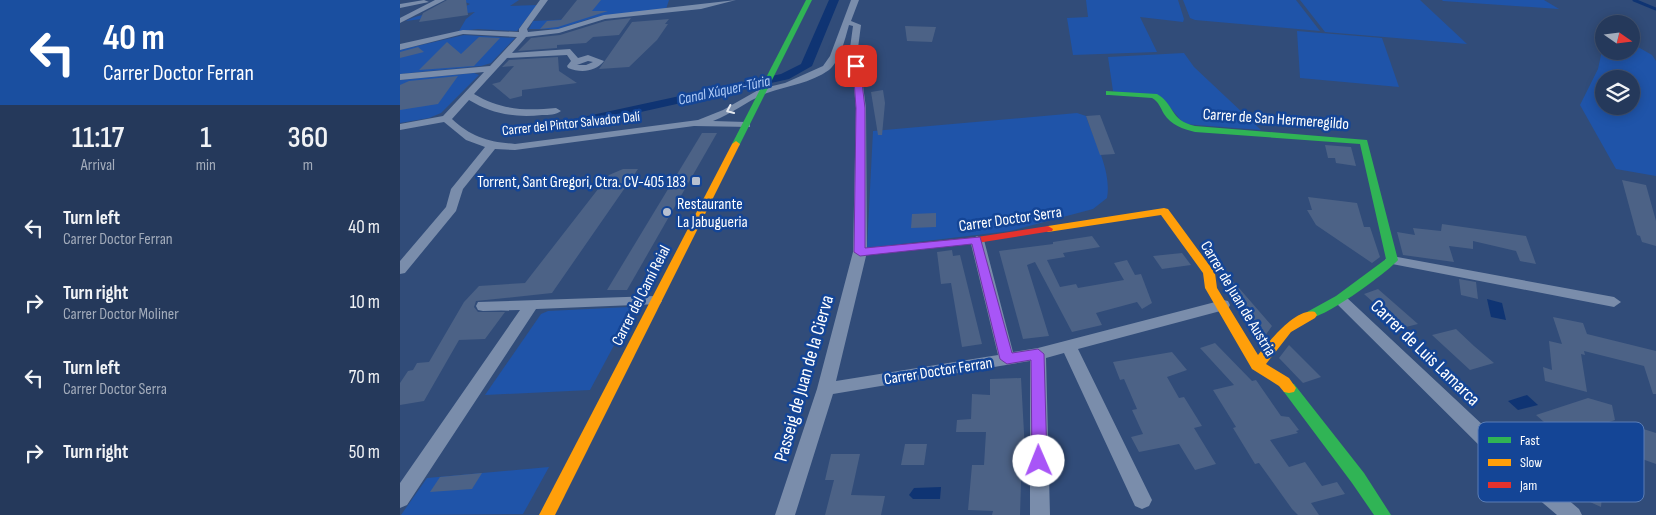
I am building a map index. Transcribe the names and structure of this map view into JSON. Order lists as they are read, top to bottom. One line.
{"streets":{"street":["Carrer de San Hermeregildo","Carrer del Pintor Salvador Dalí","Carrer Doctor Serra","Carrer del Camí Reial","Carrer de Juan de Austria","Carrer de Luis Lamarca","Carrer Doctor Ferran","Passeig de Juan de la Cierva"]},"crossings":[["Carrer del Pintor Salvador Dalí","Carrer del Camí Reial"],["Carrer del Pintor Salvador Dalí","Passeig de Juan de la Cierva"],["Carrer Doctor Serra","Carrer de Juan de Austria"],["Carrer Doctor Serra","Passeig de Juan de la Cierva"],["Carrer de Juan de Austria","Carrer Doctor Ferran"],["Carrer Doctor Ferran","Passeig de Juan de la Cierva"]],"water":["Canal Xúquer-Túria"],"places":{"transit":["Torrent, Sant Gregori, Ctra. CV-405 183"],"other":["Restaurante La Jabugueria"]},"legend":["Fast","Slow","Jam"],"north":"right","page":{"turn":["40 m","Carrer Doctor Ferran"],"eta":["11:17","Arrival","1","min","360","m"],"list":[{"name":"Turn left","note":"Carrer Doctor Ferran","value":"40 m"},{"name":"Turn right","note":"Carrer Doctor Moliner","value":"10 m"},{"name":"Turn left","note":"Carrer Doctor Serra","value":"70 m"},{"name":"Turn right","value":"50 m"}]}}
